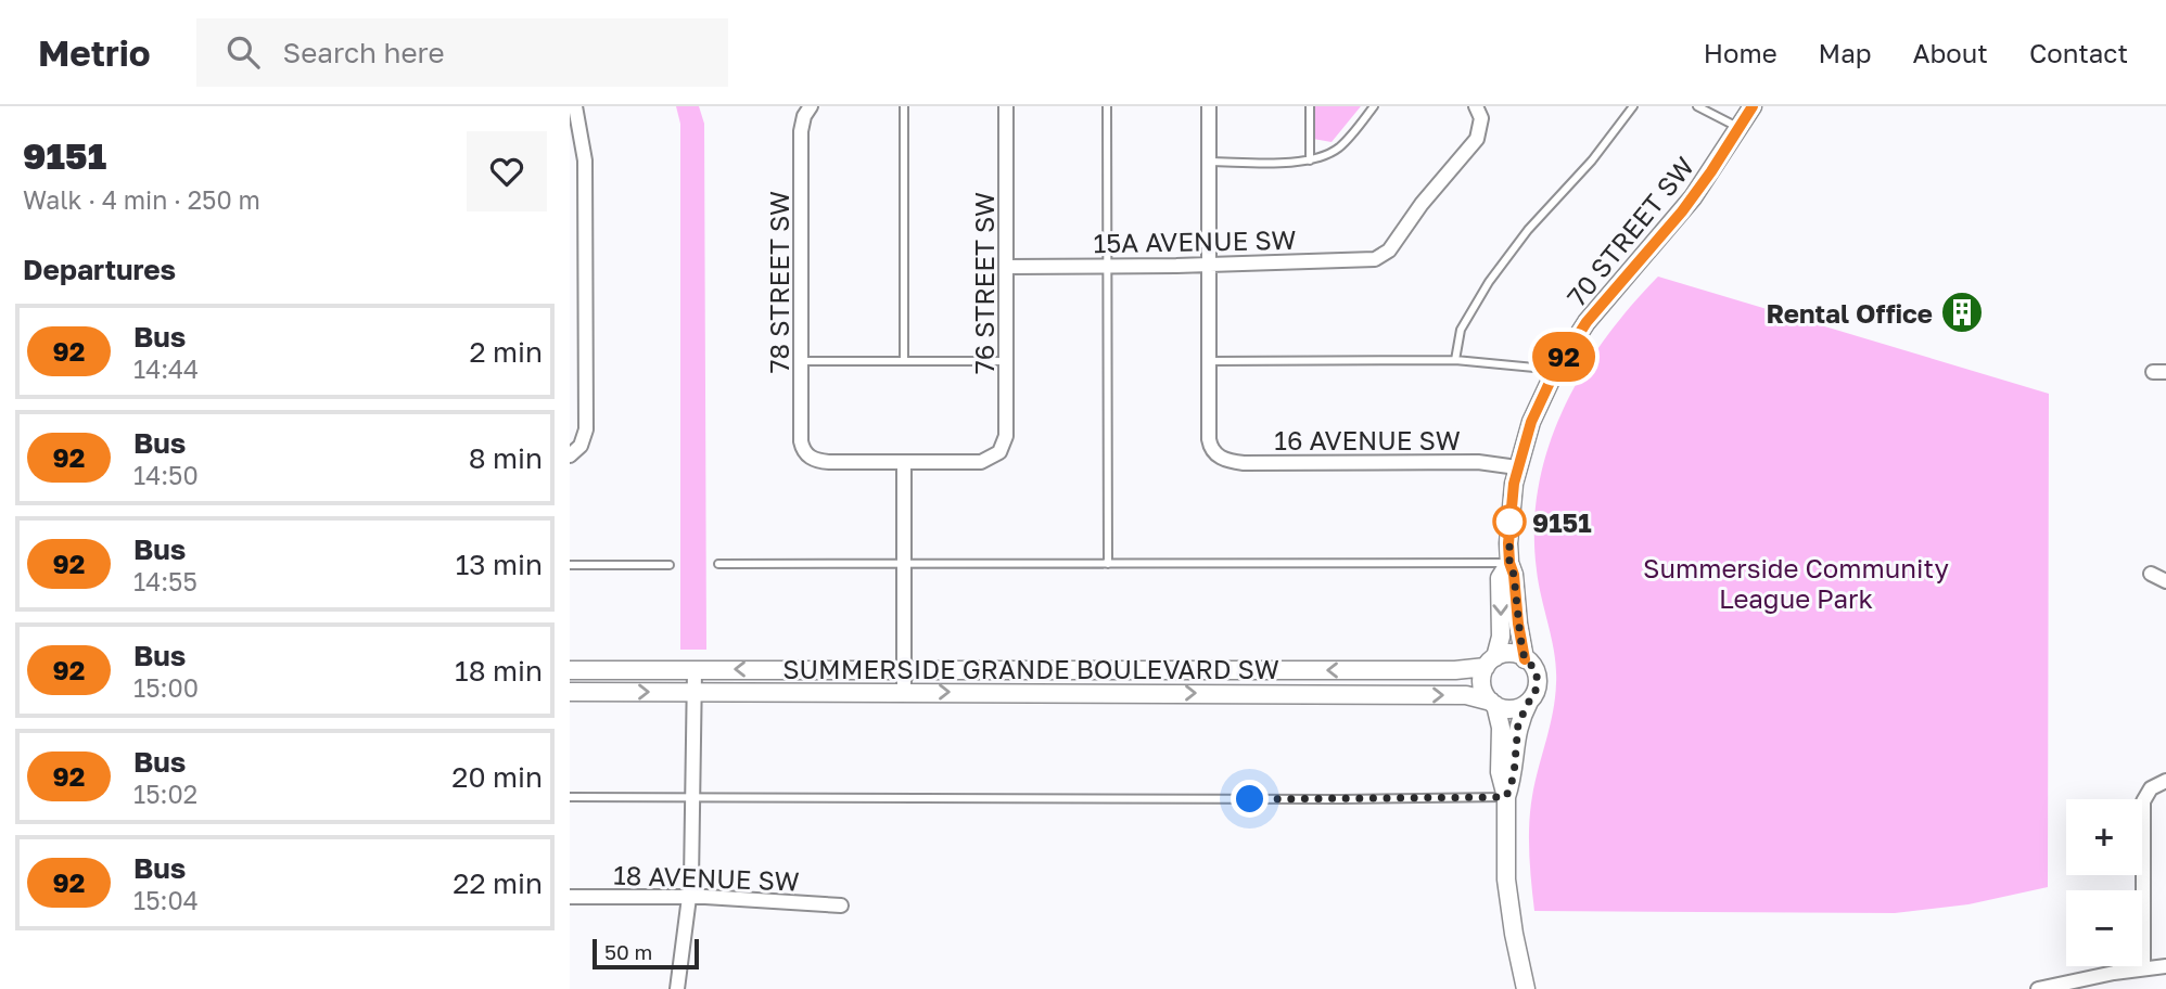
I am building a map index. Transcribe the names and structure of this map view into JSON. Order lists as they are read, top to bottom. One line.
{"streets":{"street":["70 STREET SW","15A AVENUE SW","78 STREET SW","76 STREET SW","16 AVENUE SW","SUMMERSIDE GRANDE BOULEVARD SW","18 AVENUE SW"]},"crossings":[["70 STREET SW","16 AVENUE SW"],["70 STREET SW","SUMMERSIDE GRANDE BOULEVARD SW"],["15A AVENUE SW","76 STREET SW"],["78 STREET SW","76 STREET SW"]],"parks":["Summerside Community League Park"],"places":{"building":["Rental Office"],"other":["9151"]},"lines":["bus line 92"],"scale_bar":"50 m","page":{"header":"Metrio","search":"Search here","nav":["Home","Map","About","Contact"],"heading":[["9151","Walk · 4 min · 250 m"],"Departures"],"on_map":"92","list":[{"mark":"92","name":"Bus","note":"14:44","value":"2 min"},{"mark":"92","name":"Bus","note":"14:50","value":"8 min"},{"mark":"92","name":"Bus","note":"14:55","value":"13 min"},{"mark":"92","name":"Bus","note":"15:00","value":"18 min"},{"mark":"92","name":"Bus","note":"15:02","value":"20 min"},{"mark":"92","name":"Bus","note":"15:04","value":"22 min"}],"map_buttons":["+","−"],"scale":"50 m"}}
